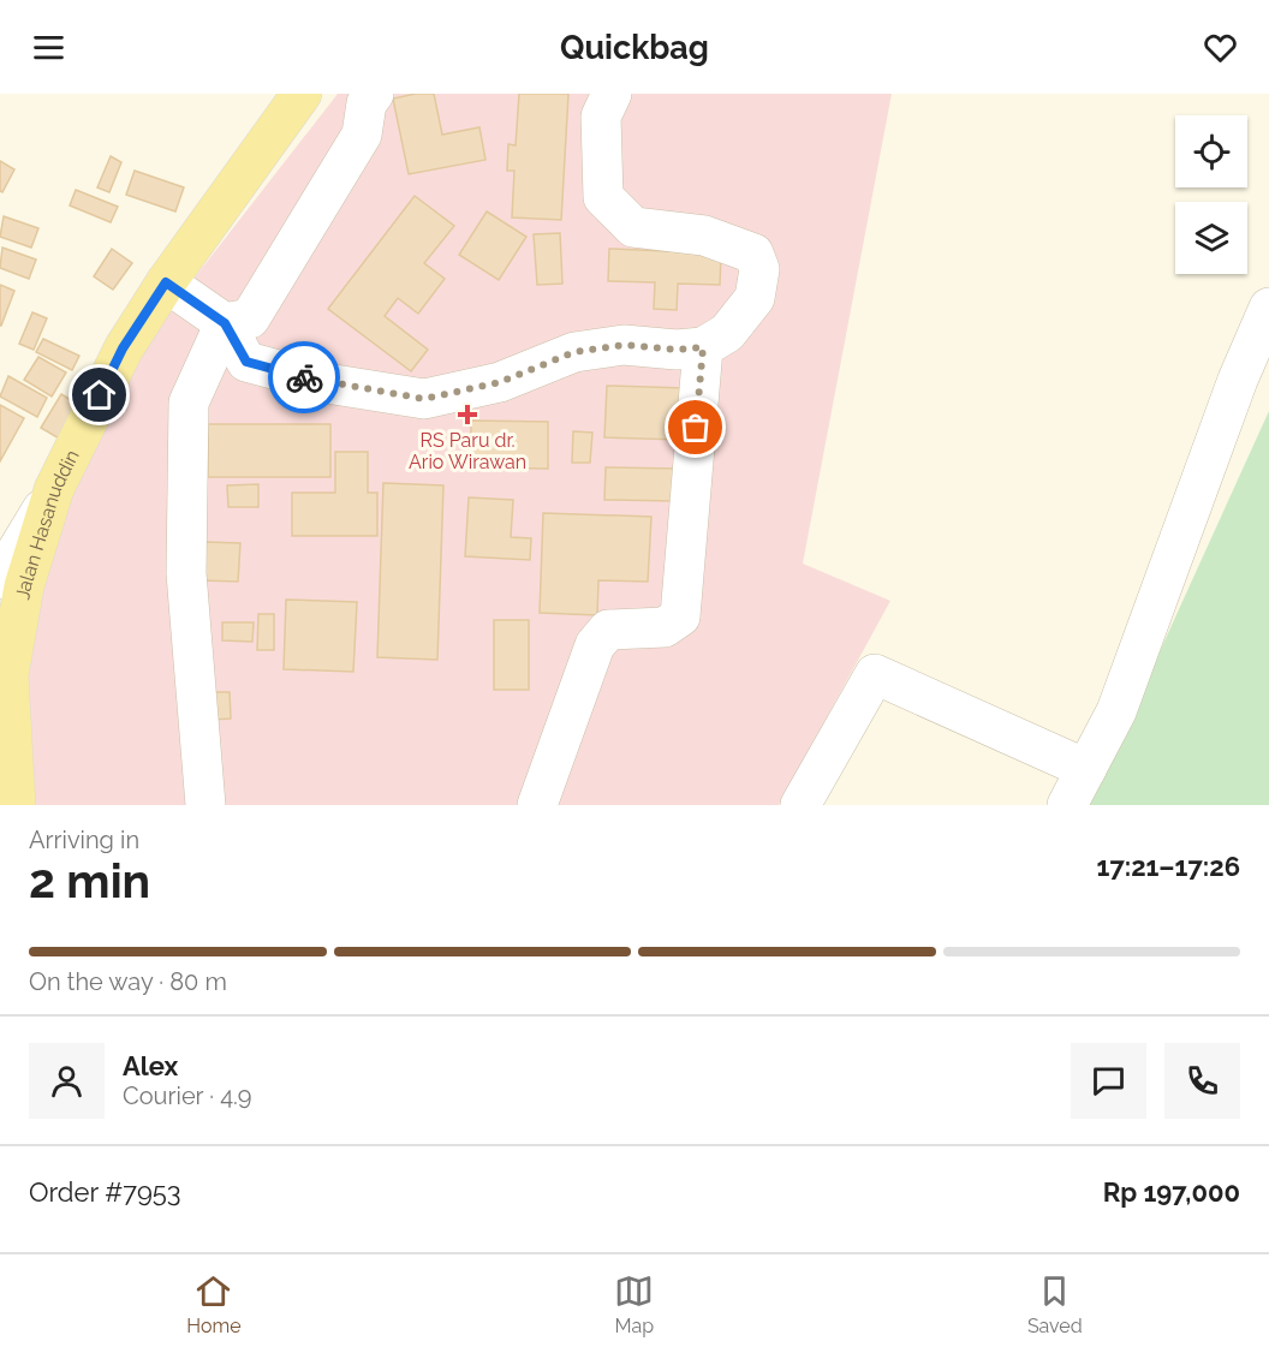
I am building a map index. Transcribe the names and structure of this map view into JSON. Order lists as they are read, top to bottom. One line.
{"streets":{"main road":["Jalan Hasanuddin"]},"places":{"health":["RS Paru dr. Ario Wirawan"]},"page":{"header":"Quickbag","heading":["2 min","Arriving in","17:21–17:26"],"panel":["Alex","Courier · 4.9","Order #7953","Rp 197,000"],"bar":"On the way · 80 m","tabs":["Home","Map","Saved"]}}
